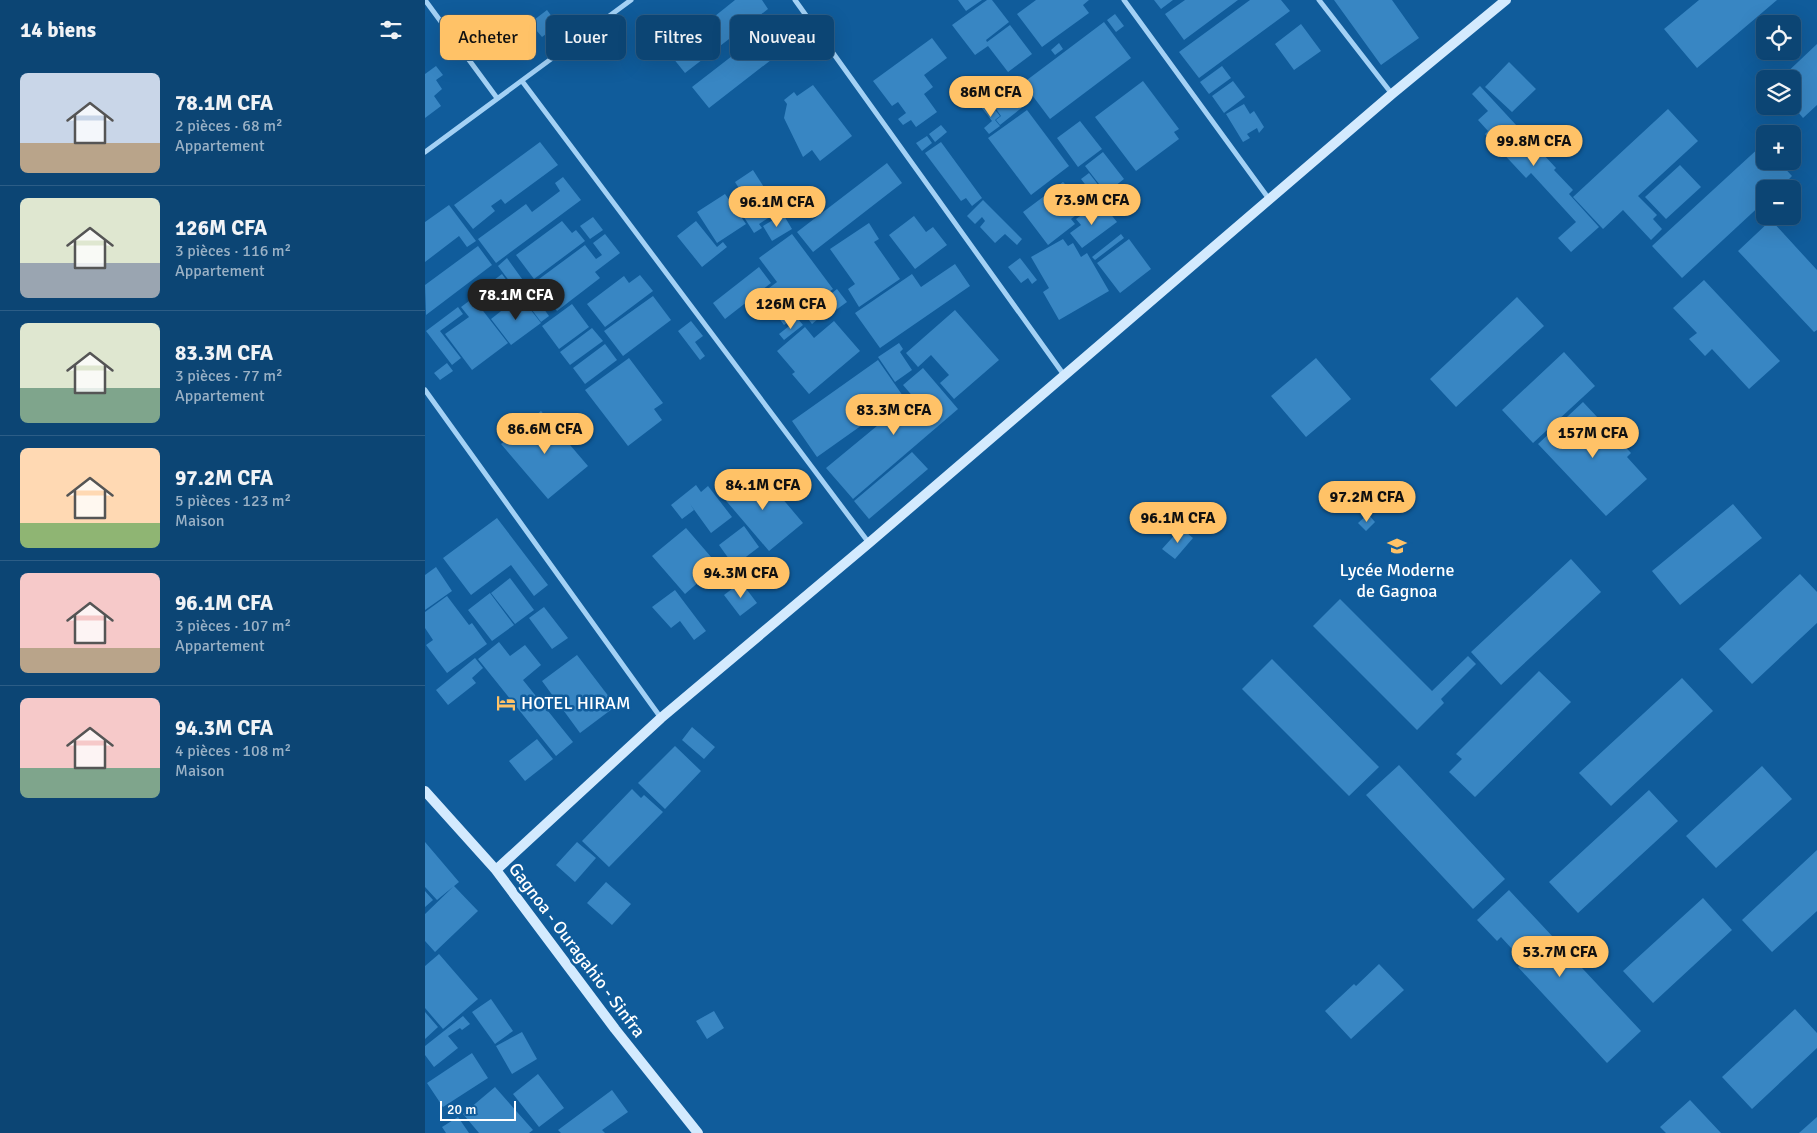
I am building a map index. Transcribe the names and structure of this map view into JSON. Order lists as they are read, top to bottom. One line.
{"streets":{"street":["Gagnoa - Ouragahio - Sinfra"]},"places":{"school or university":["Lycée Moderne de Gagnoa"],"hotel":["HOTEL HIRAM"]},"scale_bar":"20 m","page":{"heading":"14 biens","map_buttons":["+","−"],"chip":["Acheter","Louer","Filtres","Nouveau"],"list":[{"name":"78.1M CFA","note":"2 pièces · 68 m² · Appartement"},{"name":"126M CFA","note":"3 pièces · 116 m² · Appartement"},{"name":"83.3M CFA","note":"3 pièces · 77 m² · Appartement"},{"name":"97.2M CFA","note":"5 pièces · 123 m² · Maison"},{"name":"96.1M CFA","note":"3 pièces · 107 m² · Appartement"},{"name":"94.3M CFA","note":"4 pièces · 108 m² · Maison"}],"price":["86M CFA","99.8M CFA","73.9M CFA","96.1M CFA","78.1M CFA","126M CFA","83.3M CFA","86.6M CFA","157M CFA","84.1M CFA","97.2M CFA","96.1M CFA","94.3M CFA","53.7M CFA"],"scale":"20 m"}}
